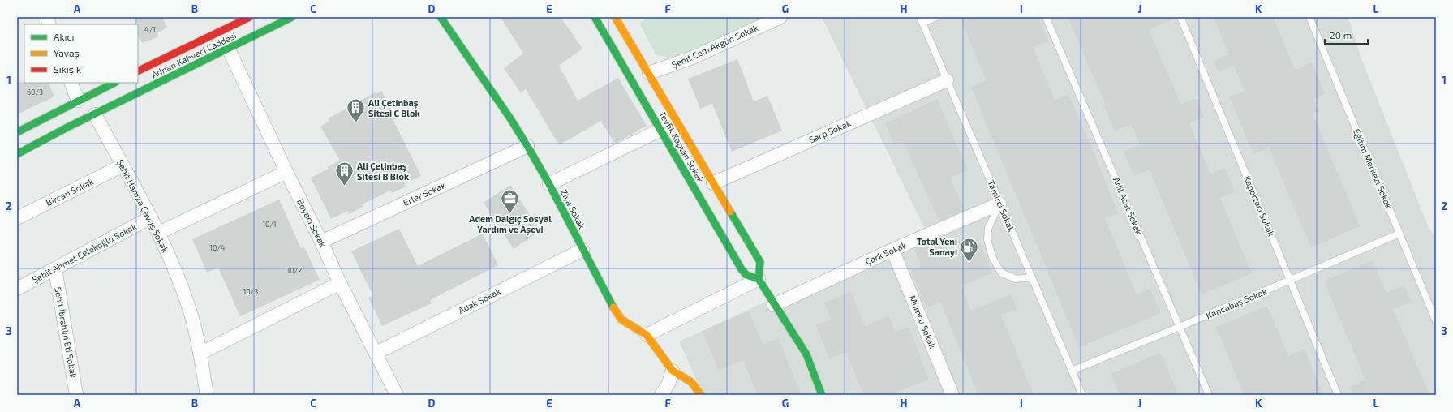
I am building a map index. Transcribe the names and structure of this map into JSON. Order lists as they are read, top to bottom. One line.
{"streets":{"street":["Şehit Cem Akgün Sokak","Adnan Kahveci Caddesi","Sarp Sokak","Tevfik Kaptan Sokak","Bircan Sokak","Erler Sokak","Şehit Hamza Çavuş Sokak","Ziya Sokak","Boyacı Sokak","Şehit Ahmet Çelekoğlu Sokak","Çark Sokak","Adak Sokak","Mumcu Sokak","Şehit İbrahim Eti Sokak"],"lane":["Eğitim Merkezi Sokak","Tamirci Sokak","Adil Acat Sokak","Kaportacı Sokak","Kancabaş Sokak"]},"crossings":[["Şehit Cem Akgün Sokak","Tevfik Kaptan Sokak"],["Adnan Kahveci Caddesi","Şehit Hamza Çavuş Sokak"],["Adnan Kahveci Caddesi","Boyacı Sokak"],["Sarp Sokak","Tevfik Kaptan Sokak"],["Sarp Sokak","Tamirci Sokak"],["Eğitim Merkezi Sokak","Kancabaş Sokak"],["Bircan Sokak","Şehit Hamza Çavuş Sokak"],["Erler Sokak","Ziya Sokak"],["Erler Sokak","Boyacı Sokak"],["Şehit Hamza Çavuş Sokak","Şehit Ahmet Çelekoğlu Sokak"],["Tamirci Sokak","Çark Sokak"],["Tamirci Sokak","Kancabaş Sokak"],["Adil Acat Sokak","Kancabaş Sokak"],["Kaportacı Sokak","Kancabaş Sokak"],["Ziya Sokak","Adak Sokak"],["Boyacı Sokak","Adak Sokak"],["Şehit Ahmet Çelekoğlu Sokak","Şehit İbrahim Eti Sokak"],["Çark Sokak","Mumcu Sokak"]],"places":{"building":["Ali Çetinbaş Sitesi C Blok","Ali Çetinbaş Sitesi B Blok"],"office":["Adem Dalgıç Sosyal Yardım ve Aşevi"],"fuel station":["Total Yeni Sanayi"]},"house_numbers":["4/1","60/3","10/1","10/4","10/2","10/3"],"legend":["Akıcı","Yavaş","Sıkışık"],"scale_bar":"20 m","grid":{"columns":["A","B","C","D","E","F","G","H","I","J","K","L"],"rows":["1","2","3"]}}
